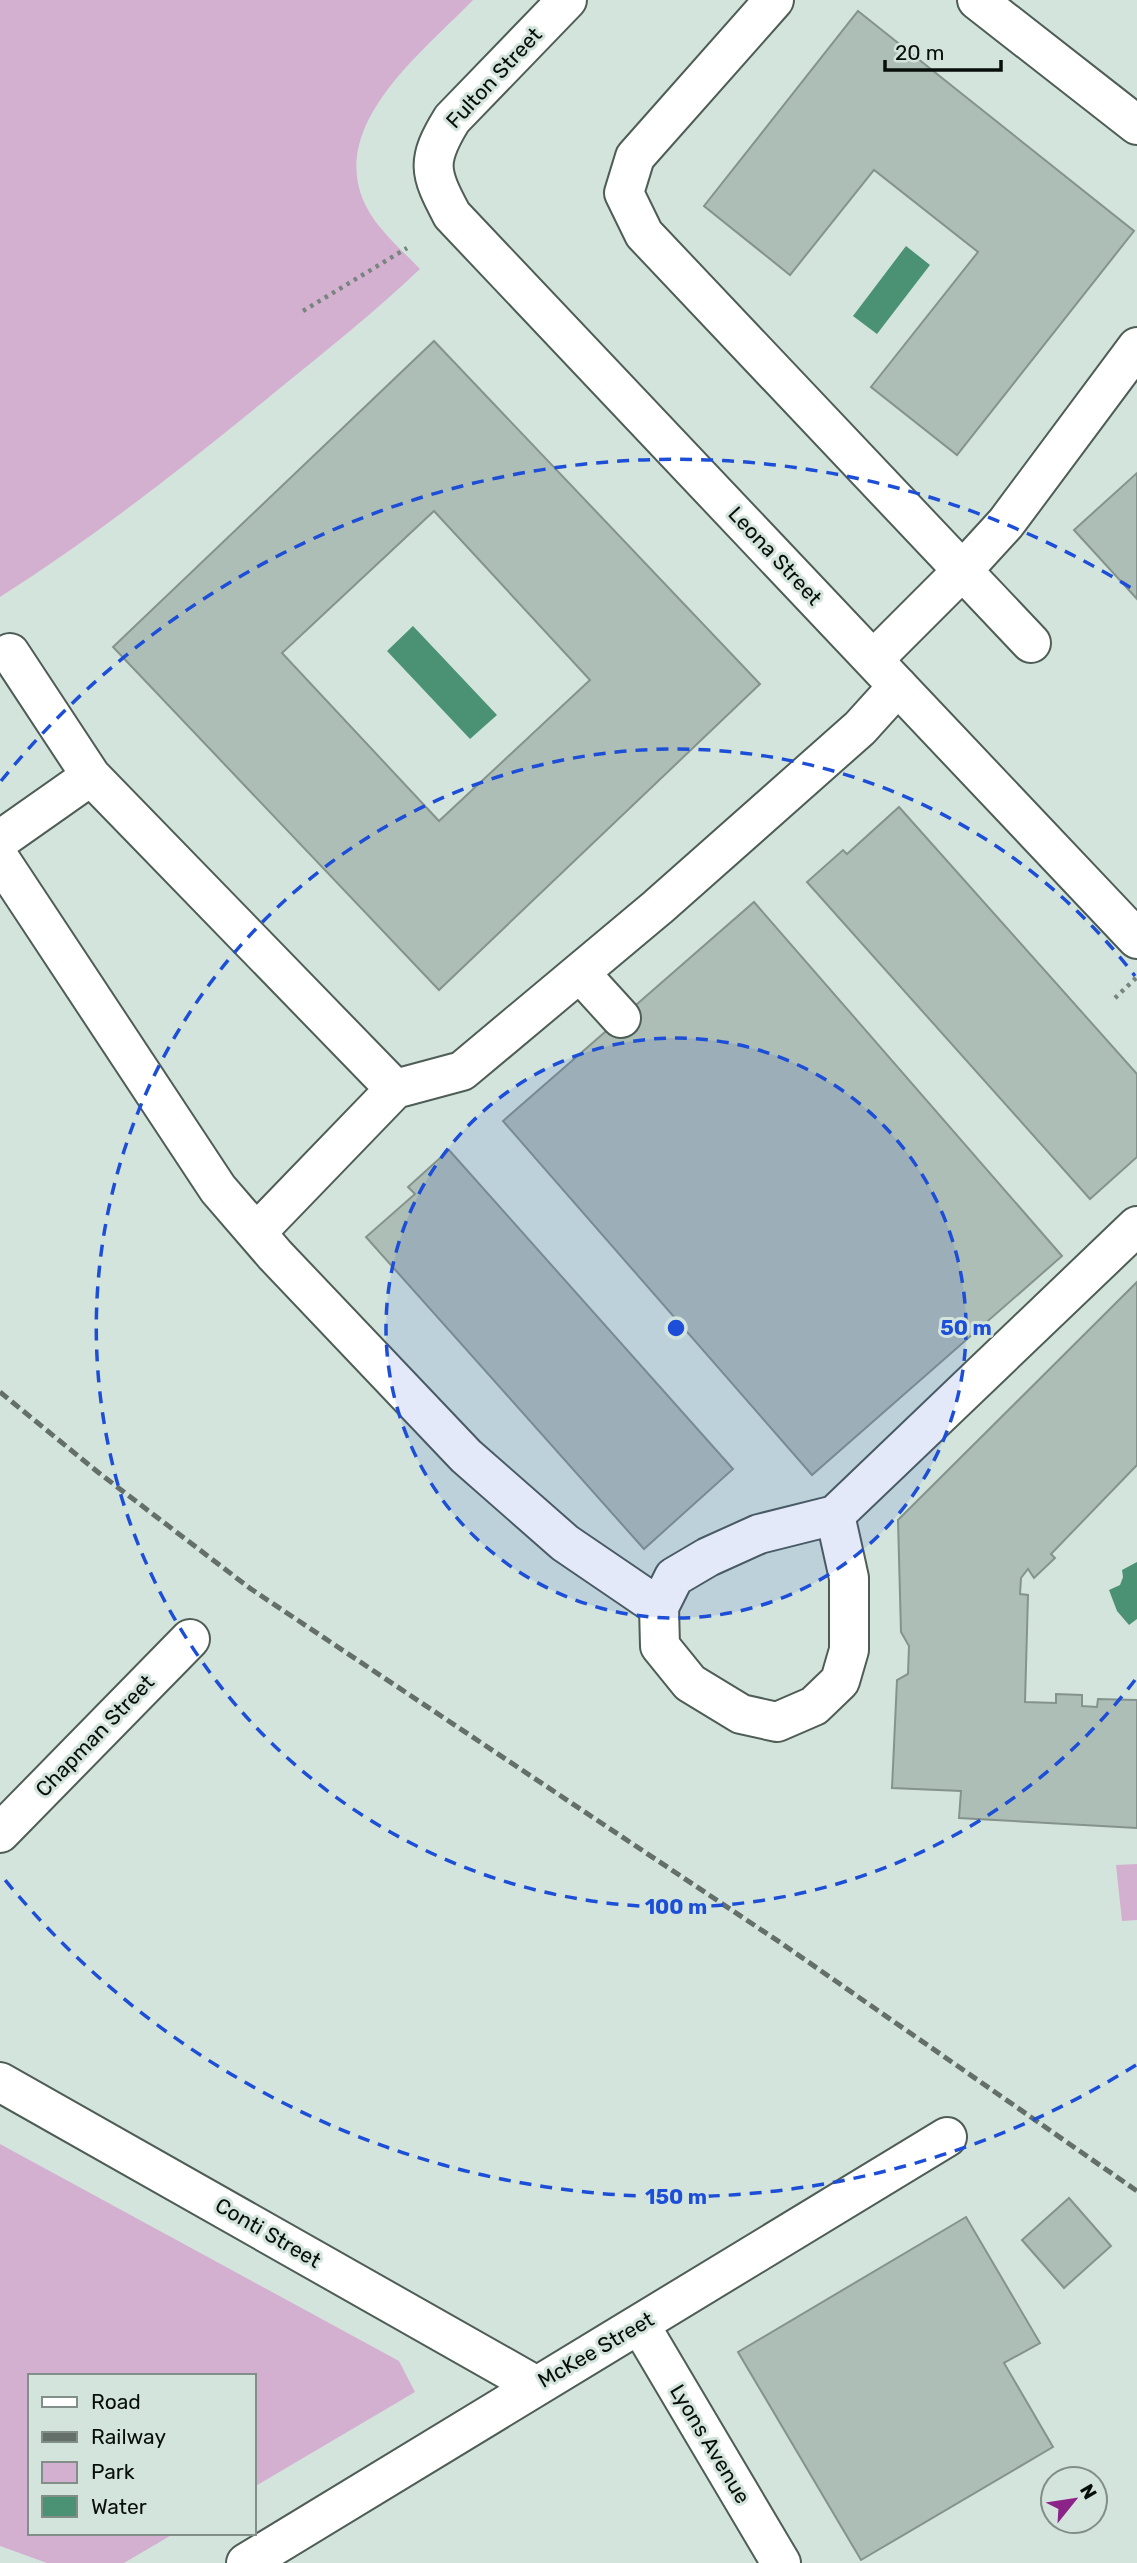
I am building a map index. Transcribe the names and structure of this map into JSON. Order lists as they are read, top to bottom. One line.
{"streets":{"street":["Fulton Street","Leona Street","Chapman Street","Conti Street","McKee Street","Lyons Avenue"]},"crossings":[["Fulton Street","Leona Street"],["Conti Street","McKee Street"],["McKee Street","Lyons Avenue"]],"legend":["Road","Railway","Park","Water"],"scale_bar":"20 m","north":"top right","rings":["50 m","100 m","150 m"]}
